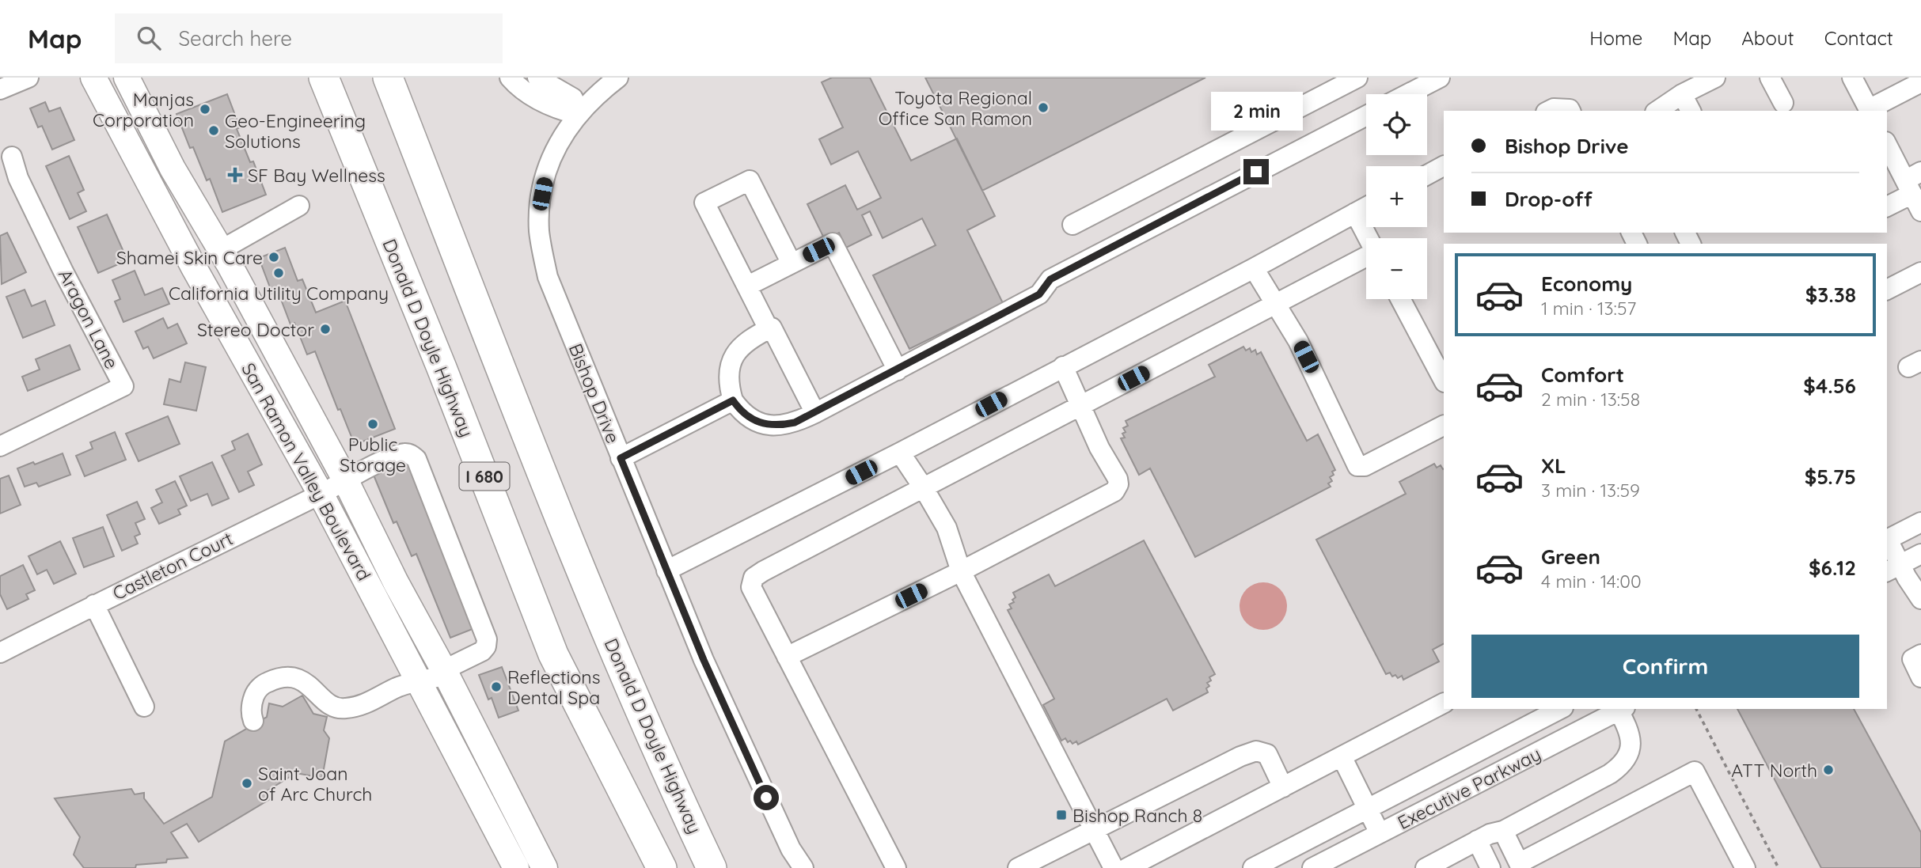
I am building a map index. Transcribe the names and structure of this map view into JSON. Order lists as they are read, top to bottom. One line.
{"streets":{"highway":["Donald D Doyle Highway","I 680"],"main road":["San Ramon Valley Boulevard"],"street":["Aragon Lane","Bishop Drive","Castleton Court","Executive Parkway"]},"crossings":[["San Ramon Valley Boulevard","Castleton Court"]],"places":{"other":["Toyota Regional Office San Ramon","Manjas Corporation","Geo-Engineering Solutions","Shamei Skin Care","California Utility Company","Stereo Doctor","Public Storage","Reflections Dental Spa","ATT North","Saint Joan of Arc Church"],"health":["SF Bay Wellness"],"transit":["Bishop Ranch 8"]},"page":{"header":"Map","search":"Search here","nav":["Home","Map","About","Contact"],"bubble":"2 min","map_buttons":["+","−"],"banner":["Bishop Drive","Drop-off"],"list":[{"name":"Economy","note":"1 min · 13:57","value":"$3.38"},{"name":"Comfort","note":"2 min · 13:58","value":"$4.56"},{"name":"XL","note":"3 min · 13:59","value":"$5.75"},{"name":"Green","note":"4 min · 14:00","value":"$6.12"}],"buttons":"Confirm"}}
